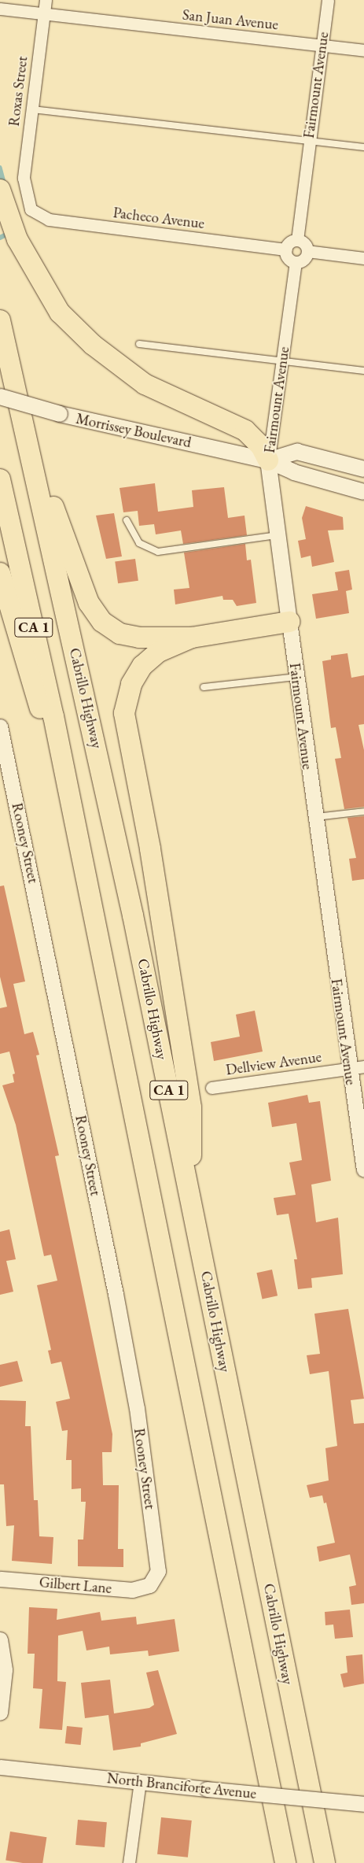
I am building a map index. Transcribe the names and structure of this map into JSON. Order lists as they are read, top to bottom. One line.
{"streets":{"highway":["CA 1","Cabrillo Highway"],"main road":["Fairmount Avenue","Morrissey Boulevard"],"street":["San Juan Avenue","Roxas Street","Pacheco Avenue","Rooney Street","Dellview Avenue","Gilbert Lane","North Branciforte Avenue"]},"crossings":[["San Juan Avenue","Fairmount Avenue"],["San Juan Avenue","Roxas Street"],["Fairmount Avenue","Pacheco Avenue"],["Fairmount Avenue","Morrissey Boulevard"],["Fairmount Avenue","Dellview Avenue"],["Roxas Street","Pacheco Avenue"],["Rooney Street","Gilbert Lane"]]}
